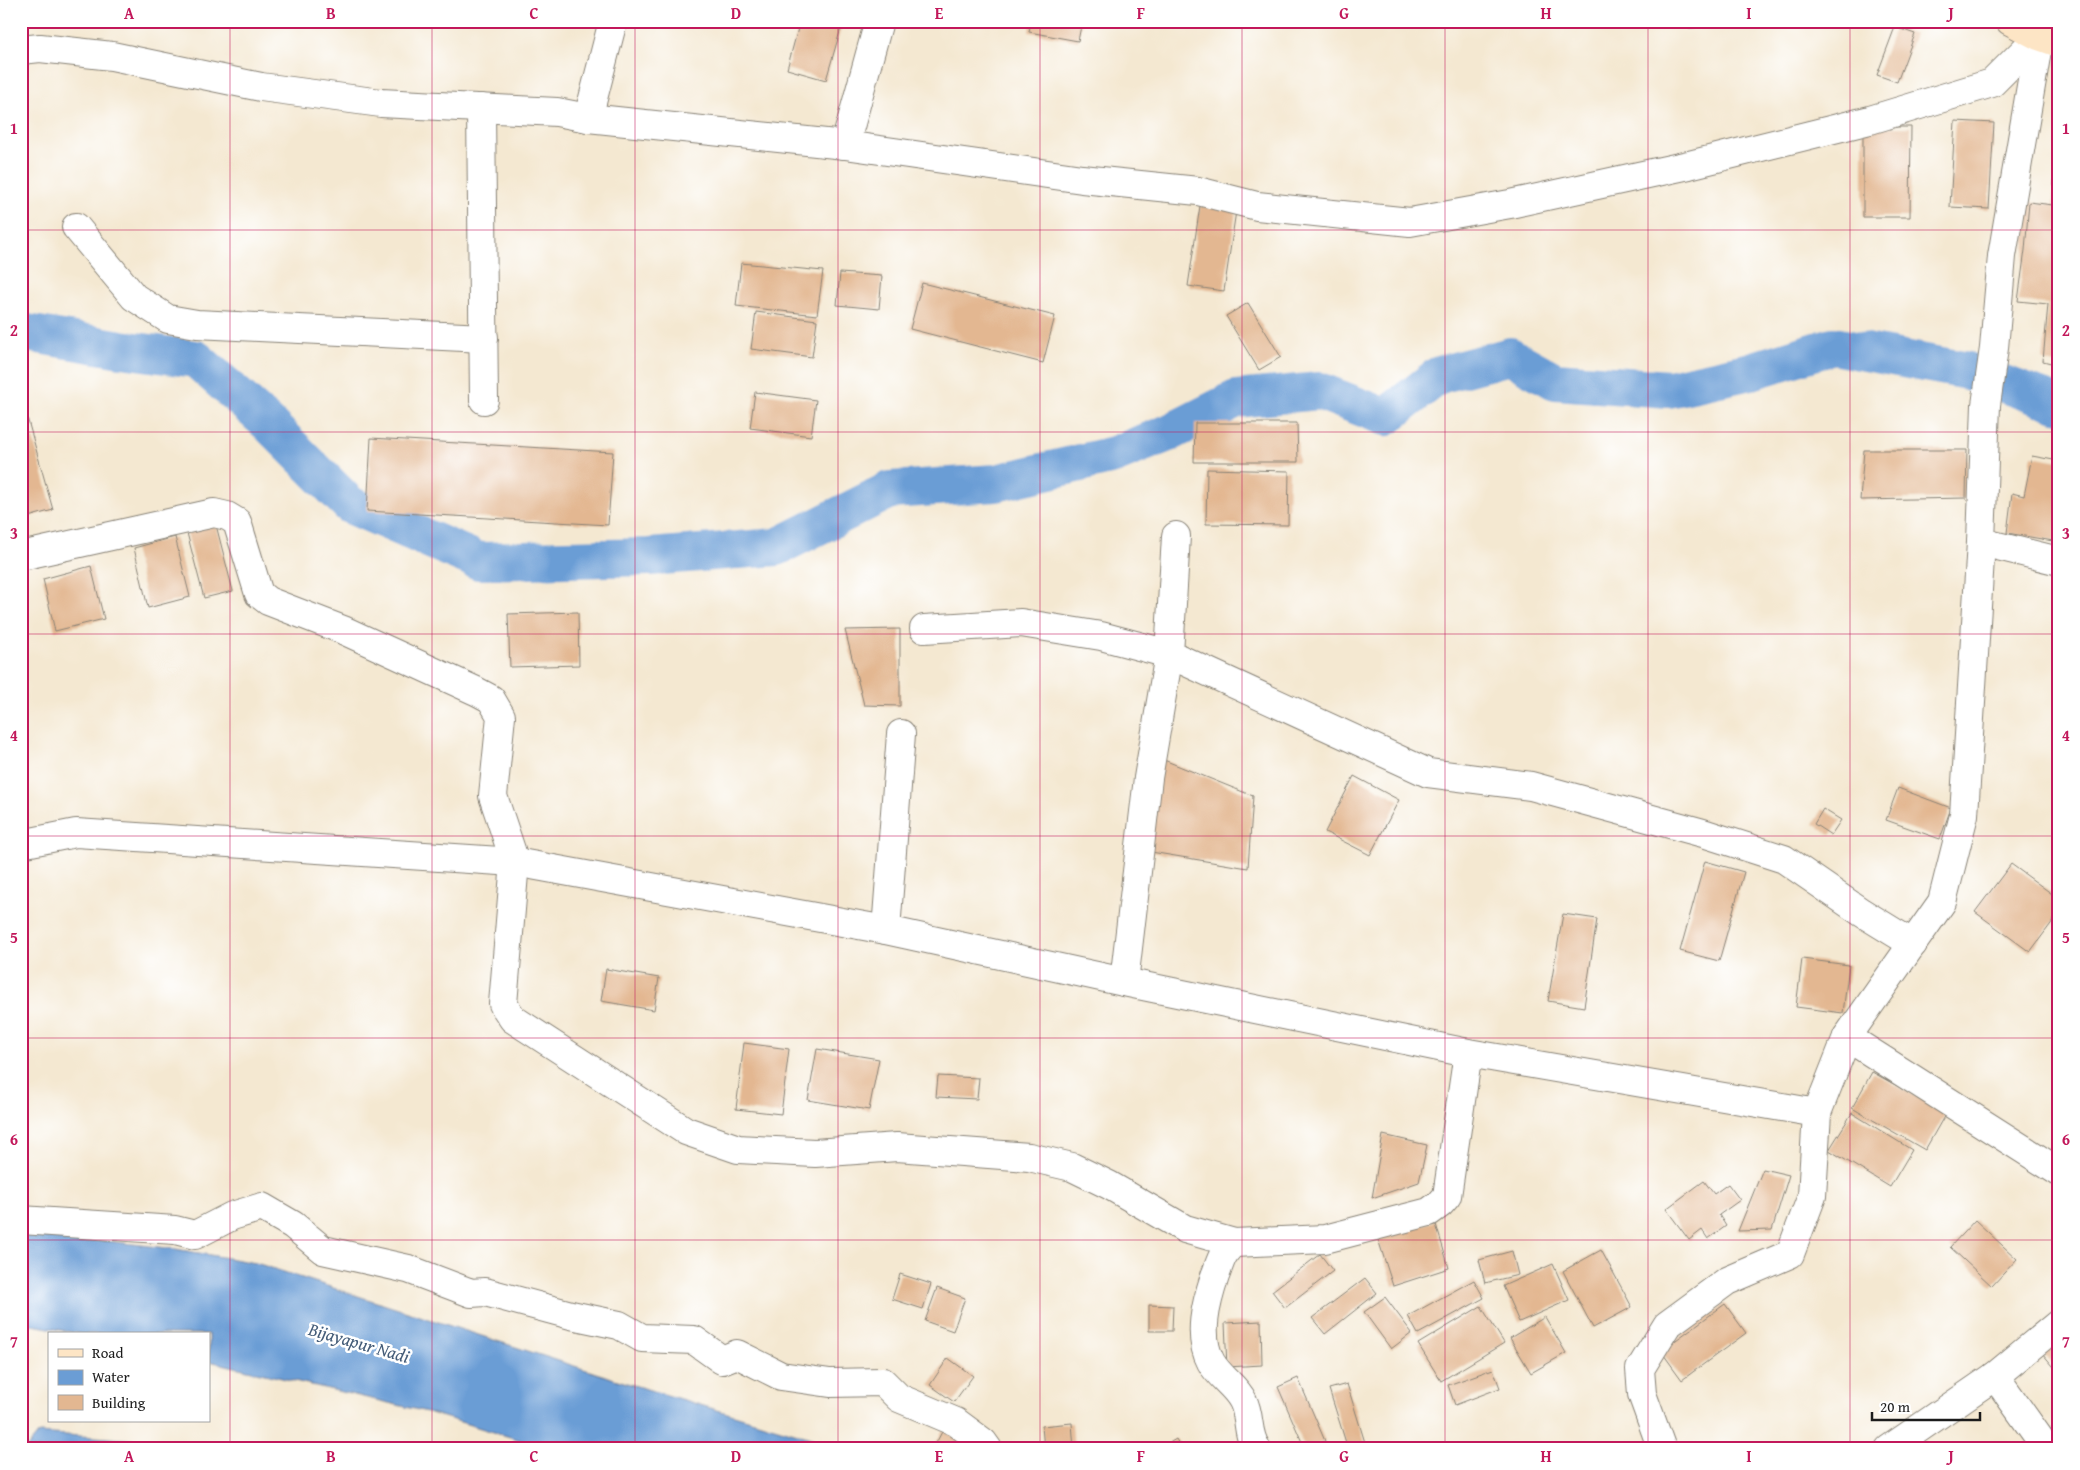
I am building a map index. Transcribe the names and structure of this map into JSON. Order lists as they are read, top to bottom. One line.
{"water":["Bijayapur Nadi"],"legend":["Road","Water","Building"],"scale_bar":"20 m","grid":{"columns":["A","B","C","D","E","F","G","H","I","J"],"rows":["1","2","3","4","5","6","7"]}}
